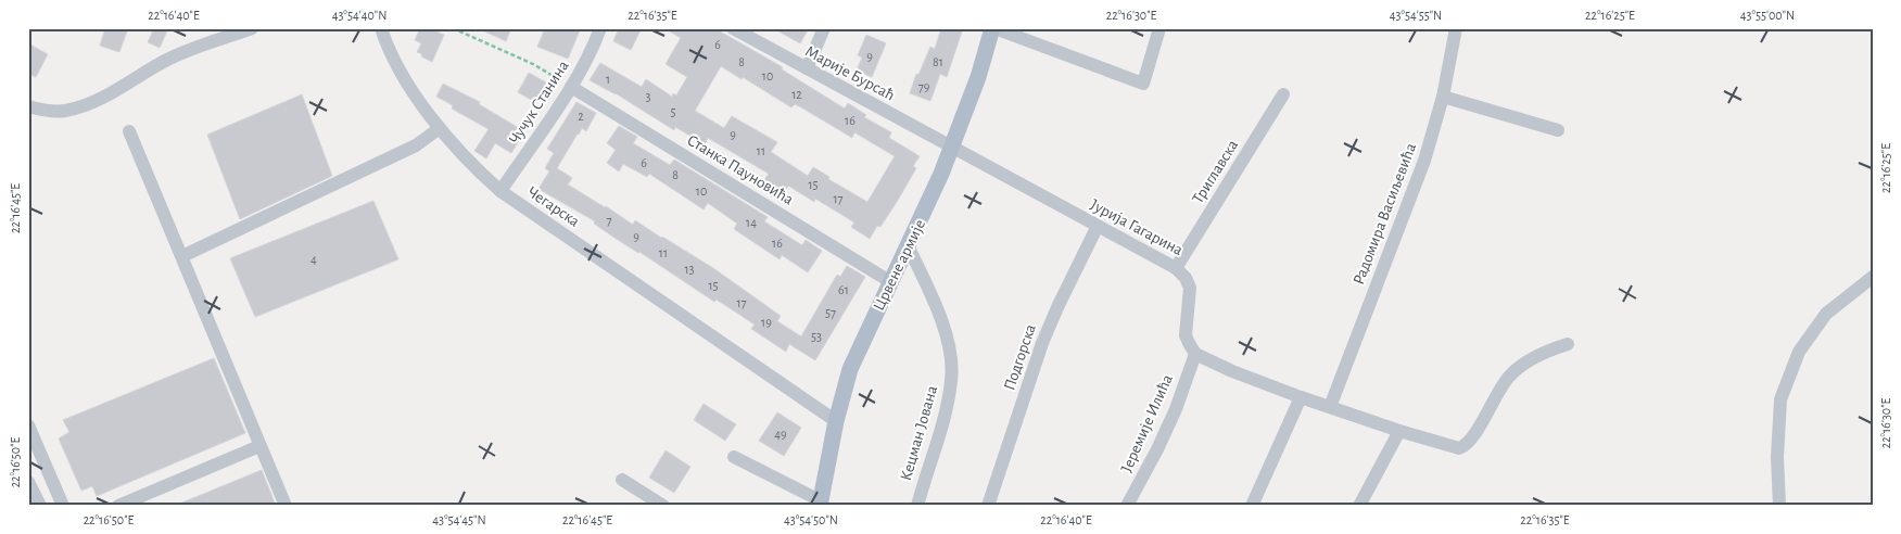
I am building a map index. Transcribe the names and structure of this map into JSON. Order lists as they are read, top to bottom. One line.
{"streets":{"main road":["Црвене армије"],"street":["Марије Бурсаћ","Чучук Станина","Станка Пауновића","Триглавска","Чегарска","Радомира Васиљевића","Јурија Гагарина","Подгорска","Јеремије Илића","Кецман Јована"]},"crossings":[["Марије Бурсаћ","Јурија Гагарина"],["Марије Бурсаћ","Црвене армије"],["Чучук Станина","Станка Пауновића"],["Чучук Станина","Чегарска"],["Станка Пауновића","Црвене армије"],["Триглавска","Јурија Гагарина"],["Чегарска","Црвене армије"],["Јурија Гагарина","Црвене армије"],["Јурија Гагарина","Подгорска"],["Јурија Гагарина","Јеремије Илића"],["Црвене армије","Кецман Јована"]],"house_numbers":["6","9","8","81","10","1","79","12","3","5","2","16","9","11","6","8","15","10","17","7","14","9","16","11","4","13","15","61","17","57","19","53","49"],"coordinates":["22°16'40\"E","43°54'40\"N","22°16'35\"E","22°16'30\"E","43°54'55\"N","22°16'25\"E","43°55'00\"N","22°16'45\"E","22°16'50\"E","43°54'45\"N","43°54'50\"N"]}
